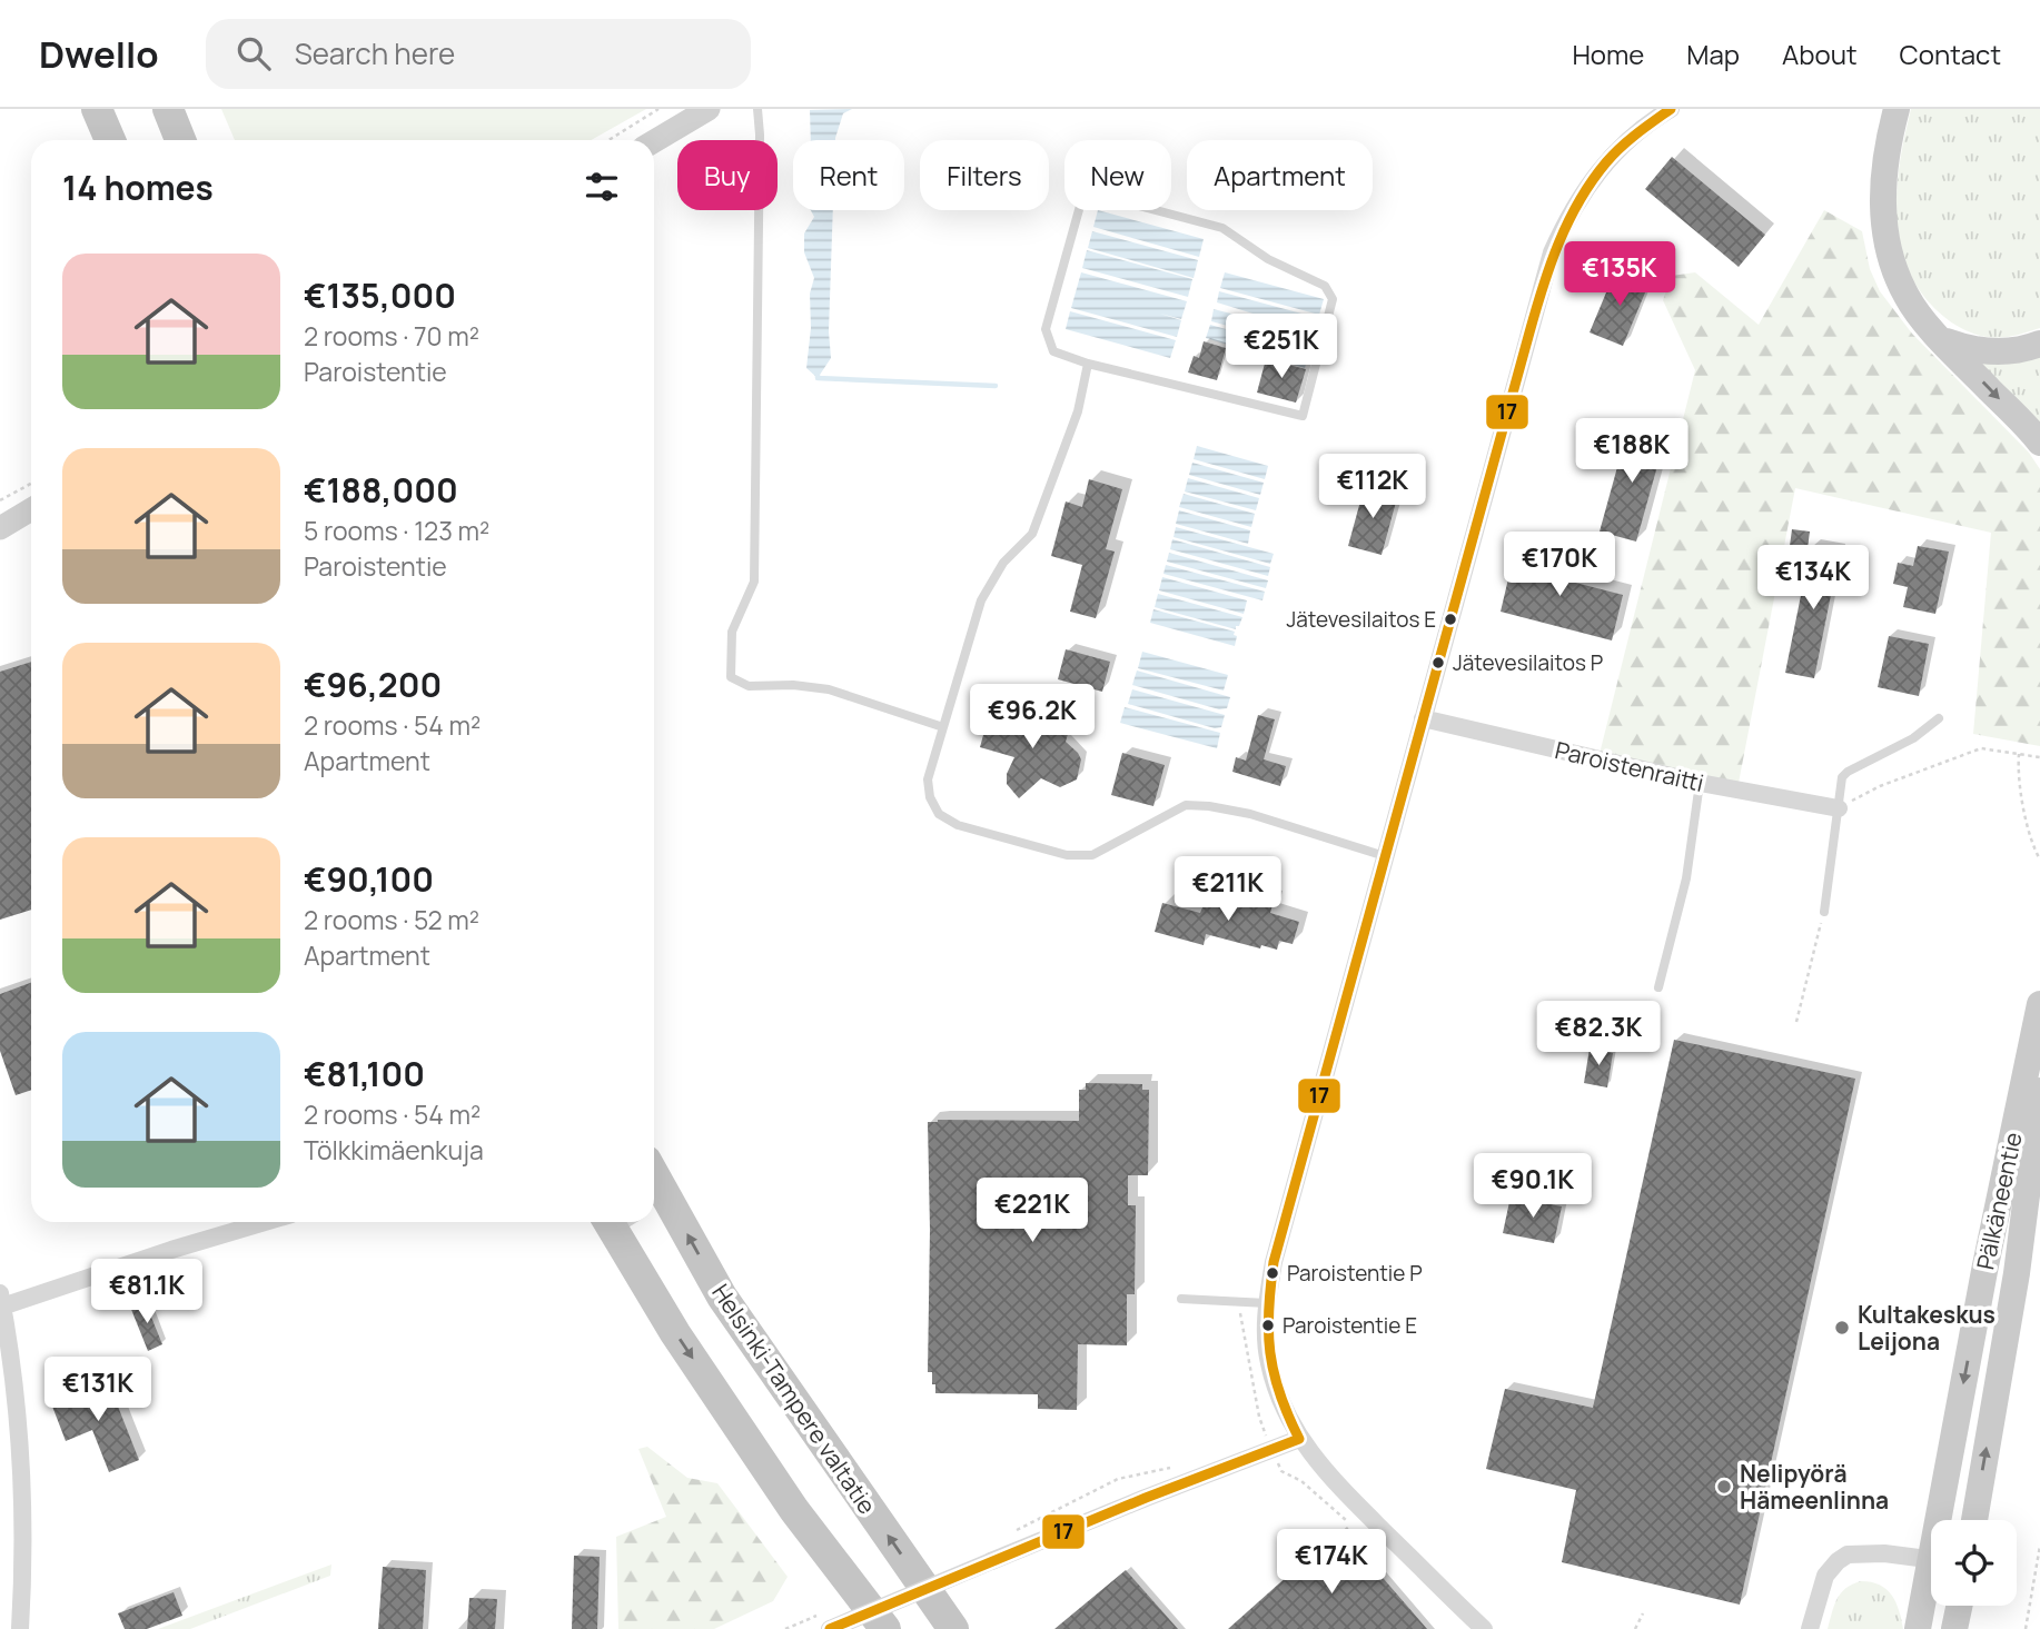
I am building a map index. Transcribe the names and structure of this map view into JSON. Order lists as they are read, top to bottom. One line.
{"streets":{"highway":["Helsinki-Tampere valtatie"],"main road":["Pälkäneentie"],"street":["Paroistenraitti"]},"places":["Jätevesilaitos E","Jätevesilaitos P","Paroistentie P","Paroistentie E","Kultakeskus Leijona","Nelipyörä Hämeenlinna"],"lines":["transit line 17"],"page":{"header":"Dwello","search":"Search here","nav":["Home","Map","About","Contact"],"chip":["Buy","Rent","Filters","New","Apartment"],"heading":"14 homes","list":[{"name":"€135,000","note":"2 rooms · 70 m² · Paroistentie"},{"name":"€188,000","note":"5 rooms · 123 m² · Paroistentie"},{"name":"€96,200","note":"2 rooms · 54 m² · Apartment"},{"name":"€90,100","note":"2 rooms · 52 m² · Apartment"},{"name":"€81,100","note":"2 rooms · 54 m² · Tölkkimäenkuja"}],"price":["€135K","€251K","€188K","€112K","€170K","€134K","€96.2K","€211K","€82.3K","€90.1K","€221K","€81.1K","€131K","€174K"]}}
